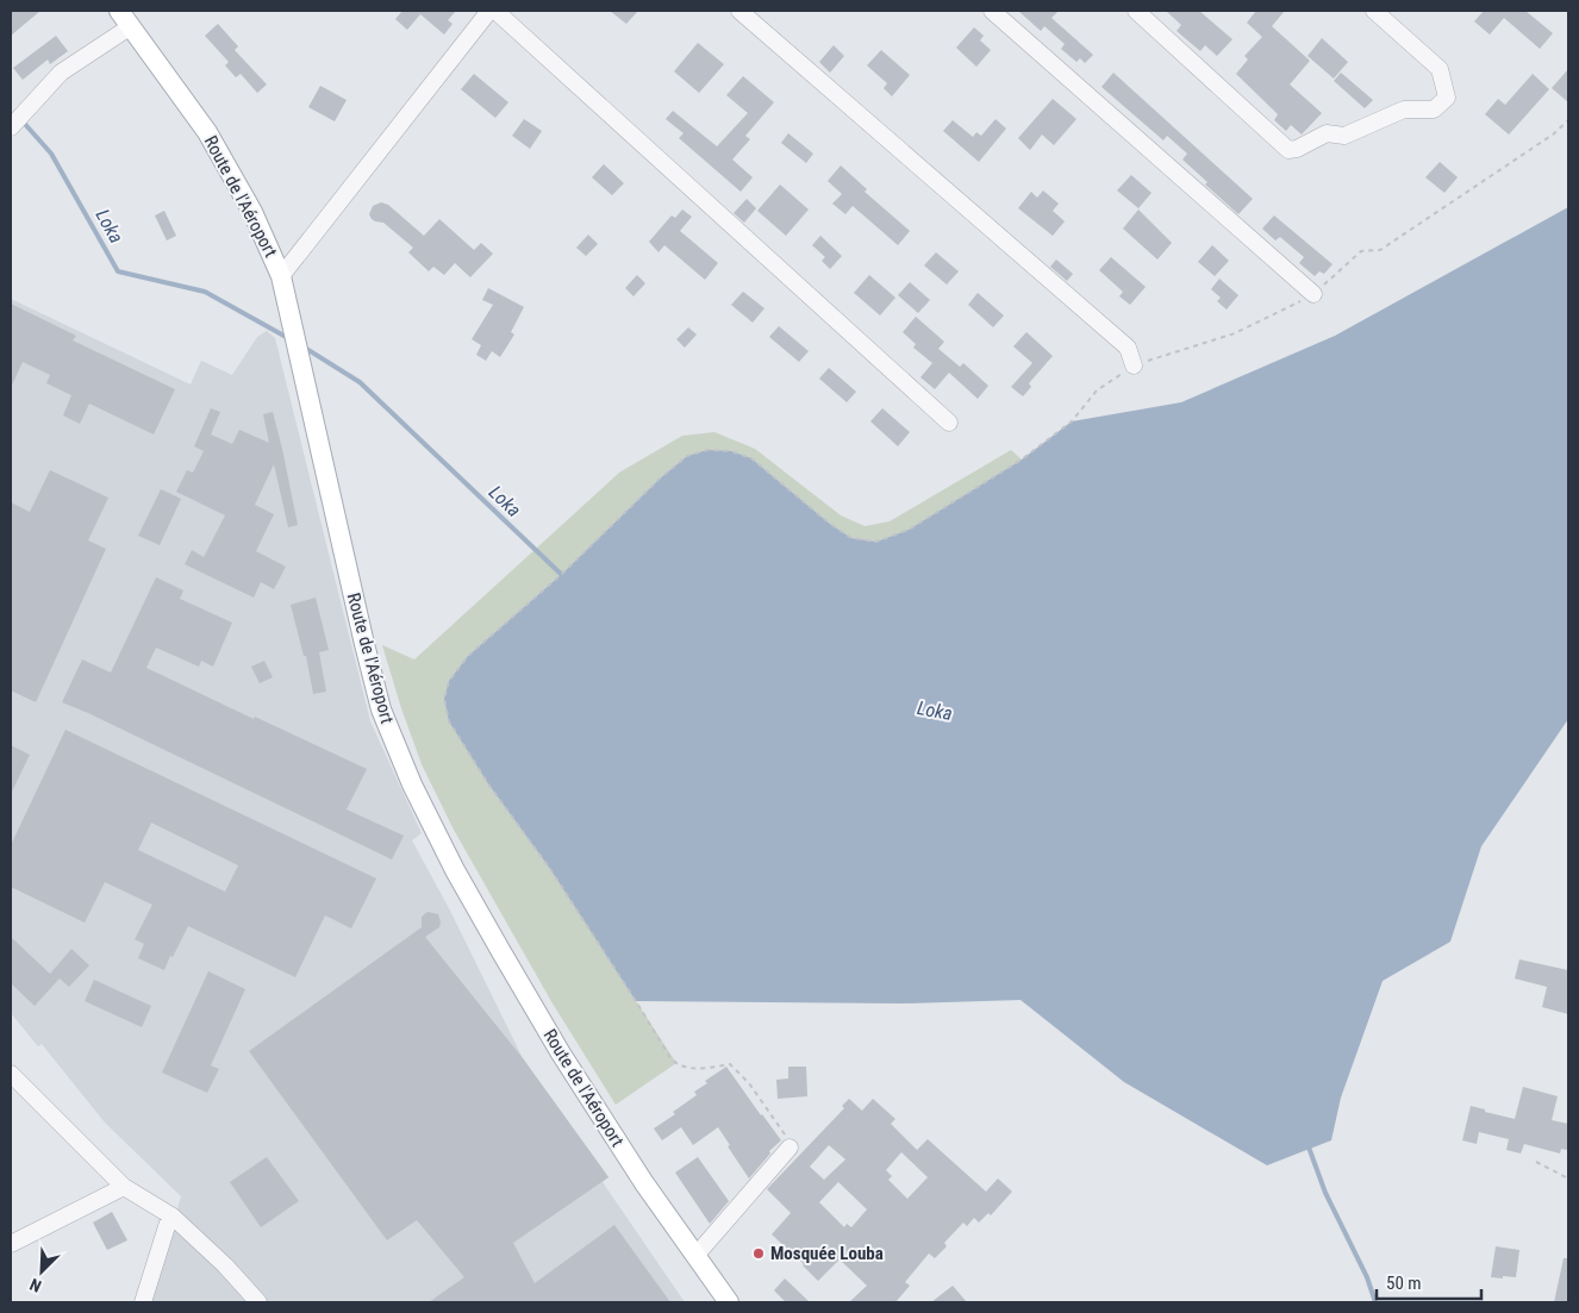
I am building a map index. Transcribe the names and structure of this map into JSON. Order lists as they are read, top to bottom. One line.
{"streets":{"main road":["Route de l'Aéroport"]},"water":["Loka"],"places":["Mosquée Louba"],"scale_bar":"50 m","north":"bottom left"}
